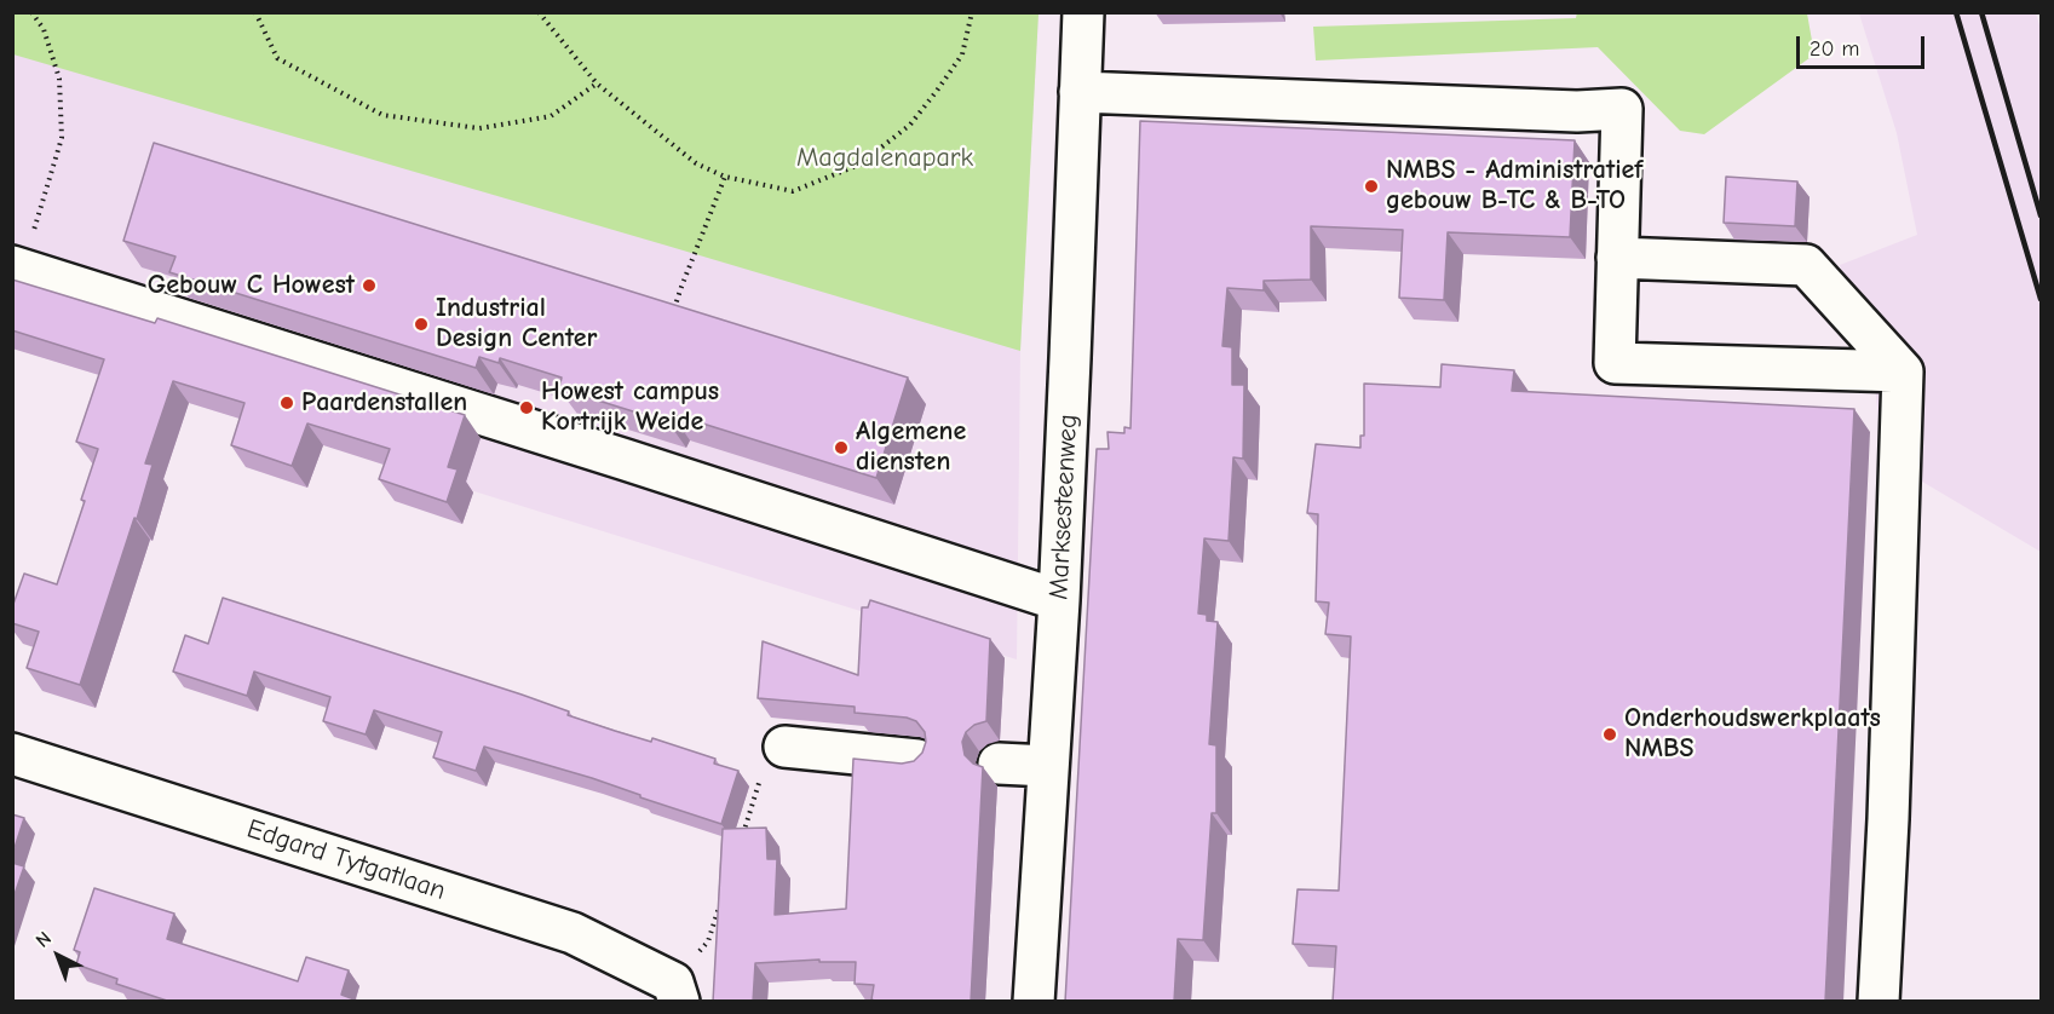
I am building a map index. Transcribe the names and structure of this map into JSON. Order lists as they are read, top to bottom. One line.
{"streets":{"street":["Marksesteenweg","Edgard Tytgatlaan"]},"parks":["Magdalenapark"],"places":["NMBS - Administratief gebouw B-TC & B-TO","Gebouw C Howest","Industrial Design Center","Paardenstallen","Howest campus Kortrijk Weide","Algemene diensten","Onderhoudswerkplaats NMBS"],"scale_bar":"20 m","north":"top left"}
